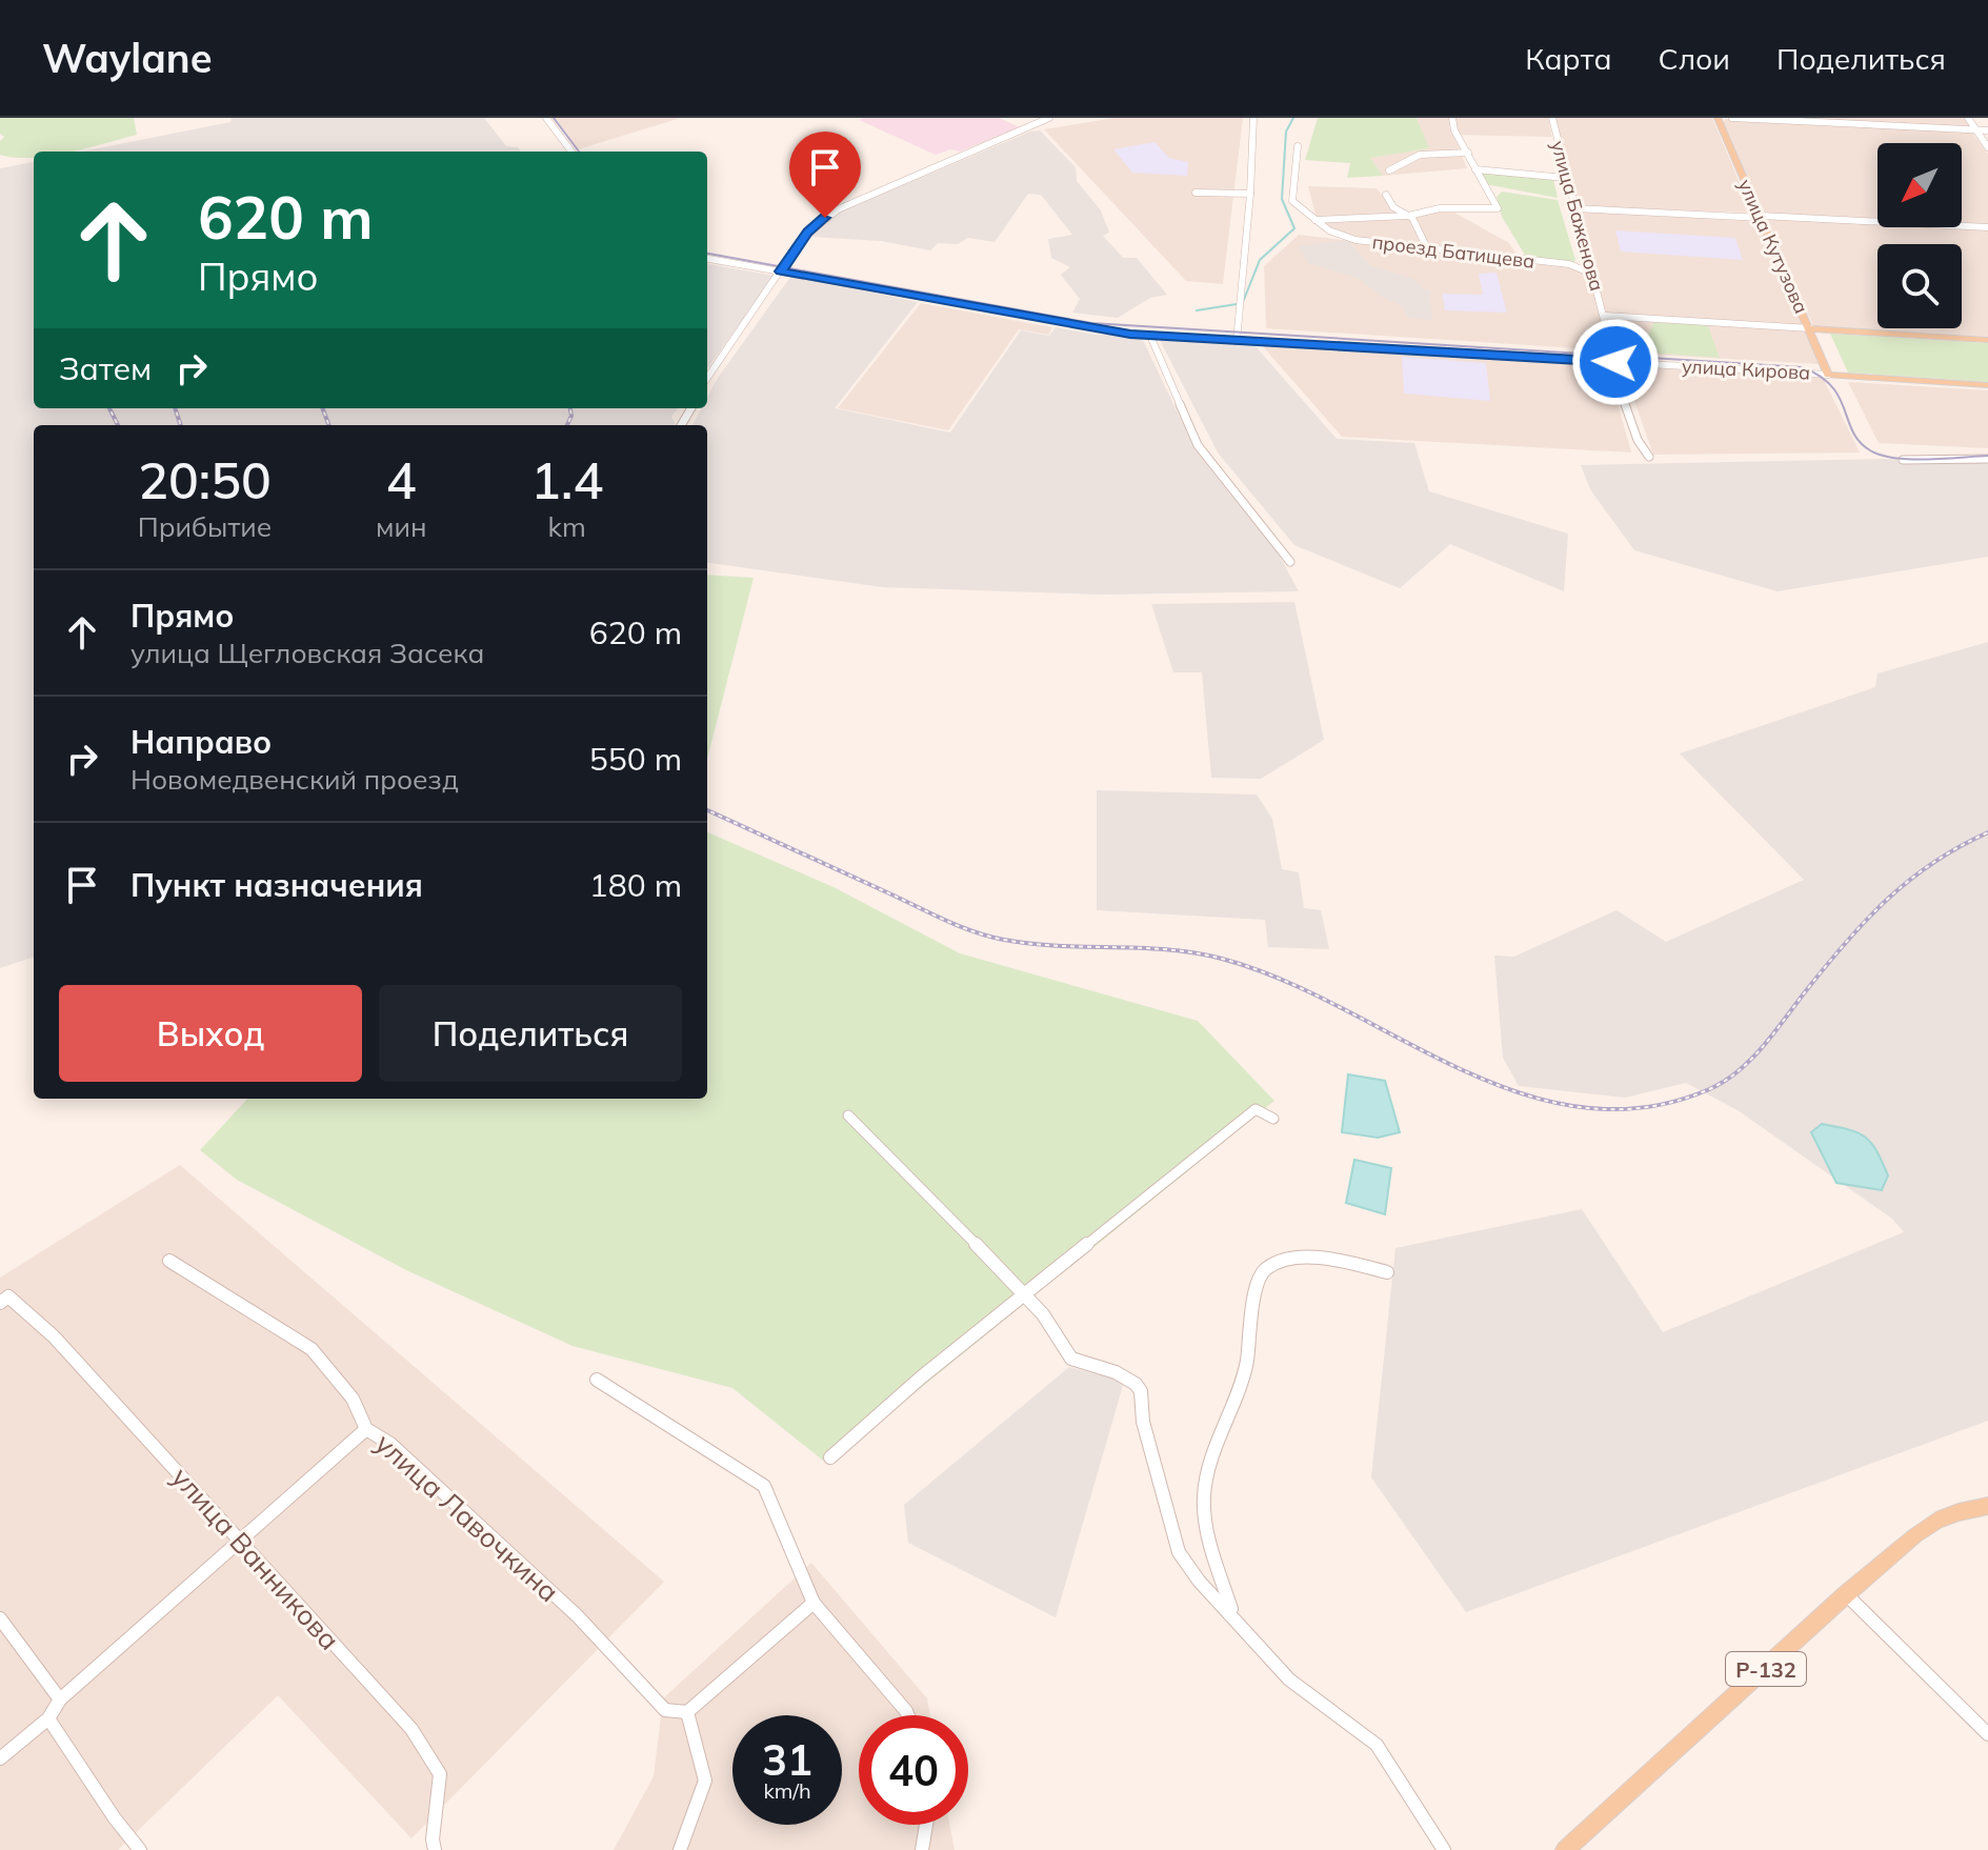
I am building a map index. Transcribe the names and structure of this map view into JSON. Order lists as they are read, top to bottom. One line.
{"streets":{"main road":["улица Кутузова","улица Кирова","Р-132"],"street":["улица Баженова","проезд Батищева","улица Лавочкина","улица Ванникова"]},"crossings":[["улица Баженова","проезд Батищева"],["улица Баженова","улица Кирова"],["улица Кутузова","улица Кирова"]],"north":"bottom left","page":{"header":"Waylane","nav":["Карта","Слои","Поделиться"],"turn":["620 m","Прямо"],"then":"Затем","eta":["20:50","Прибытие","4","мин","1.4","km"],"list":[{"name":"Прямо","note":"улица Щегловская Засека","value":"620 m"},{"name":"Направо","note":"Новомедвенский проезд","value":"550 m"},{"name":"Пункт назначения","value":"180 m"}],"buttons":["Выход","Поделиться"],"speed":"31 km/h","limit":"40"}}
